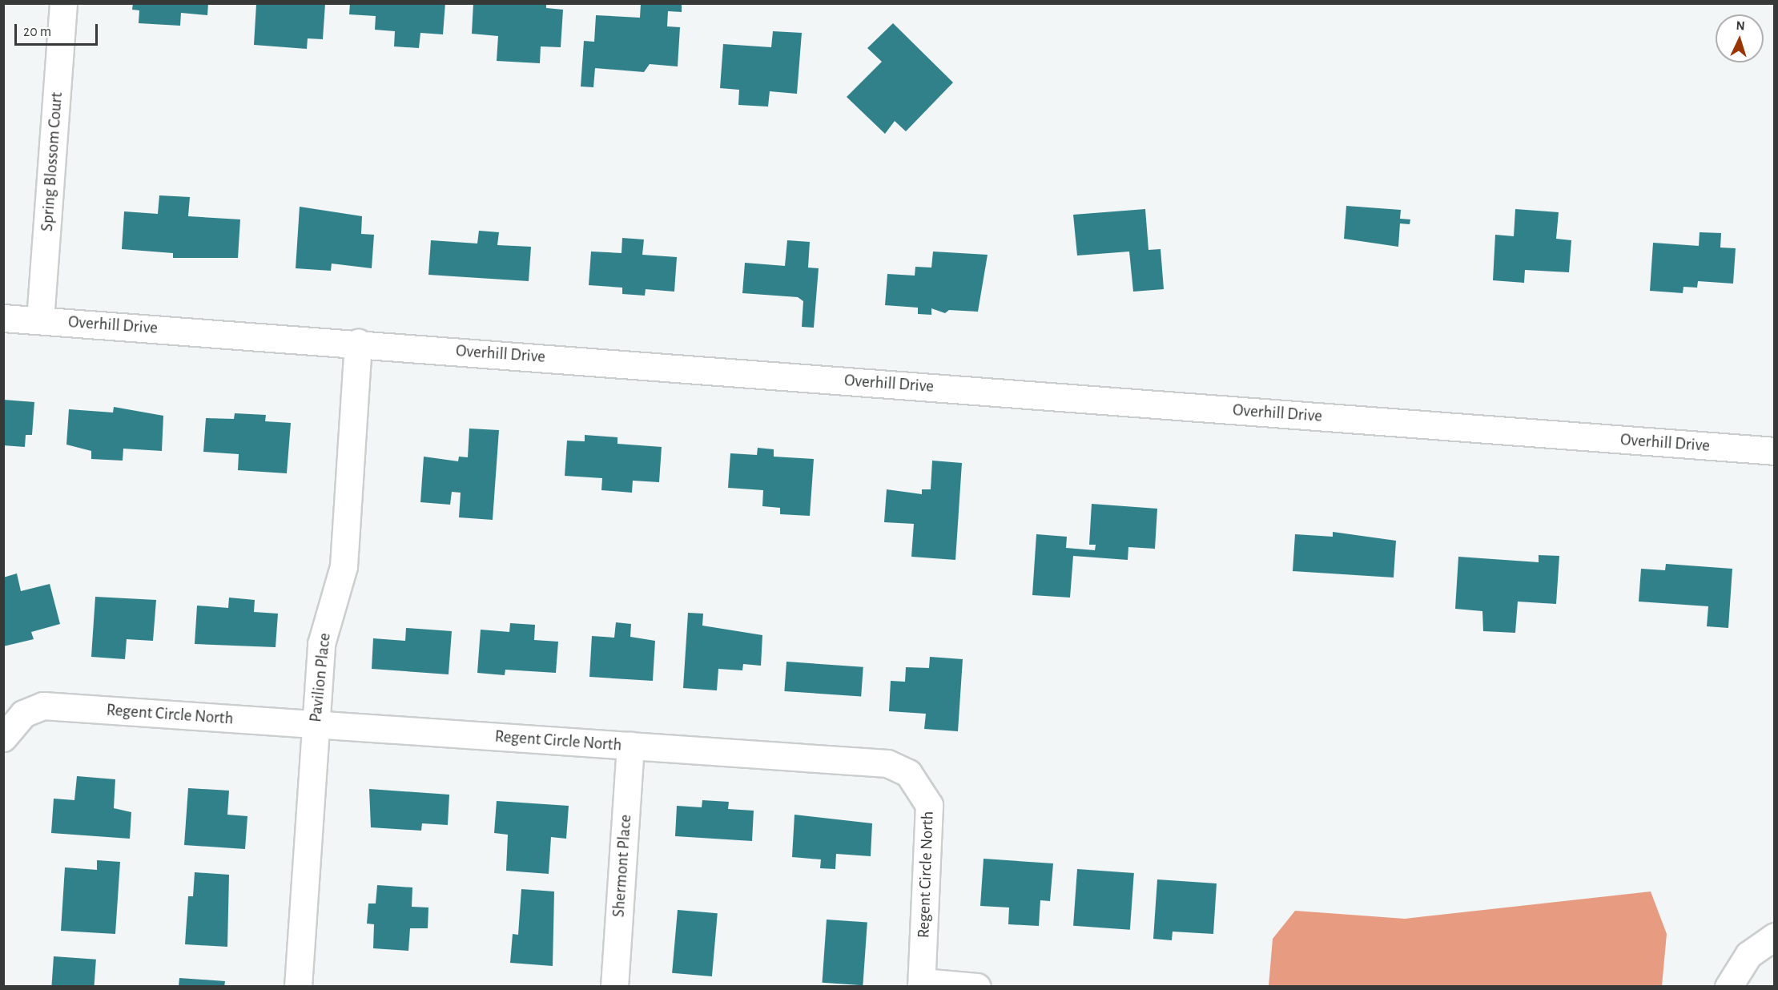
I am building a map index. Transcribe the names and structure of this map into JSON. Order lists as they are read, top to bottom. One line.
{"streets":{"street":["Spring Blossom Court","Overhill Drive","Pavilion Place","Regent Circle North","Shermont Place"]},"crossings":[["Spring Blossom Court","Overhill Drive"],["Overhill Drive","Pavilion Place"],["Pavilion Place","Regent Circle North"],["Regent Circle North","Shermont Place"]],"scale_bar":"20 m","north":"top"}
